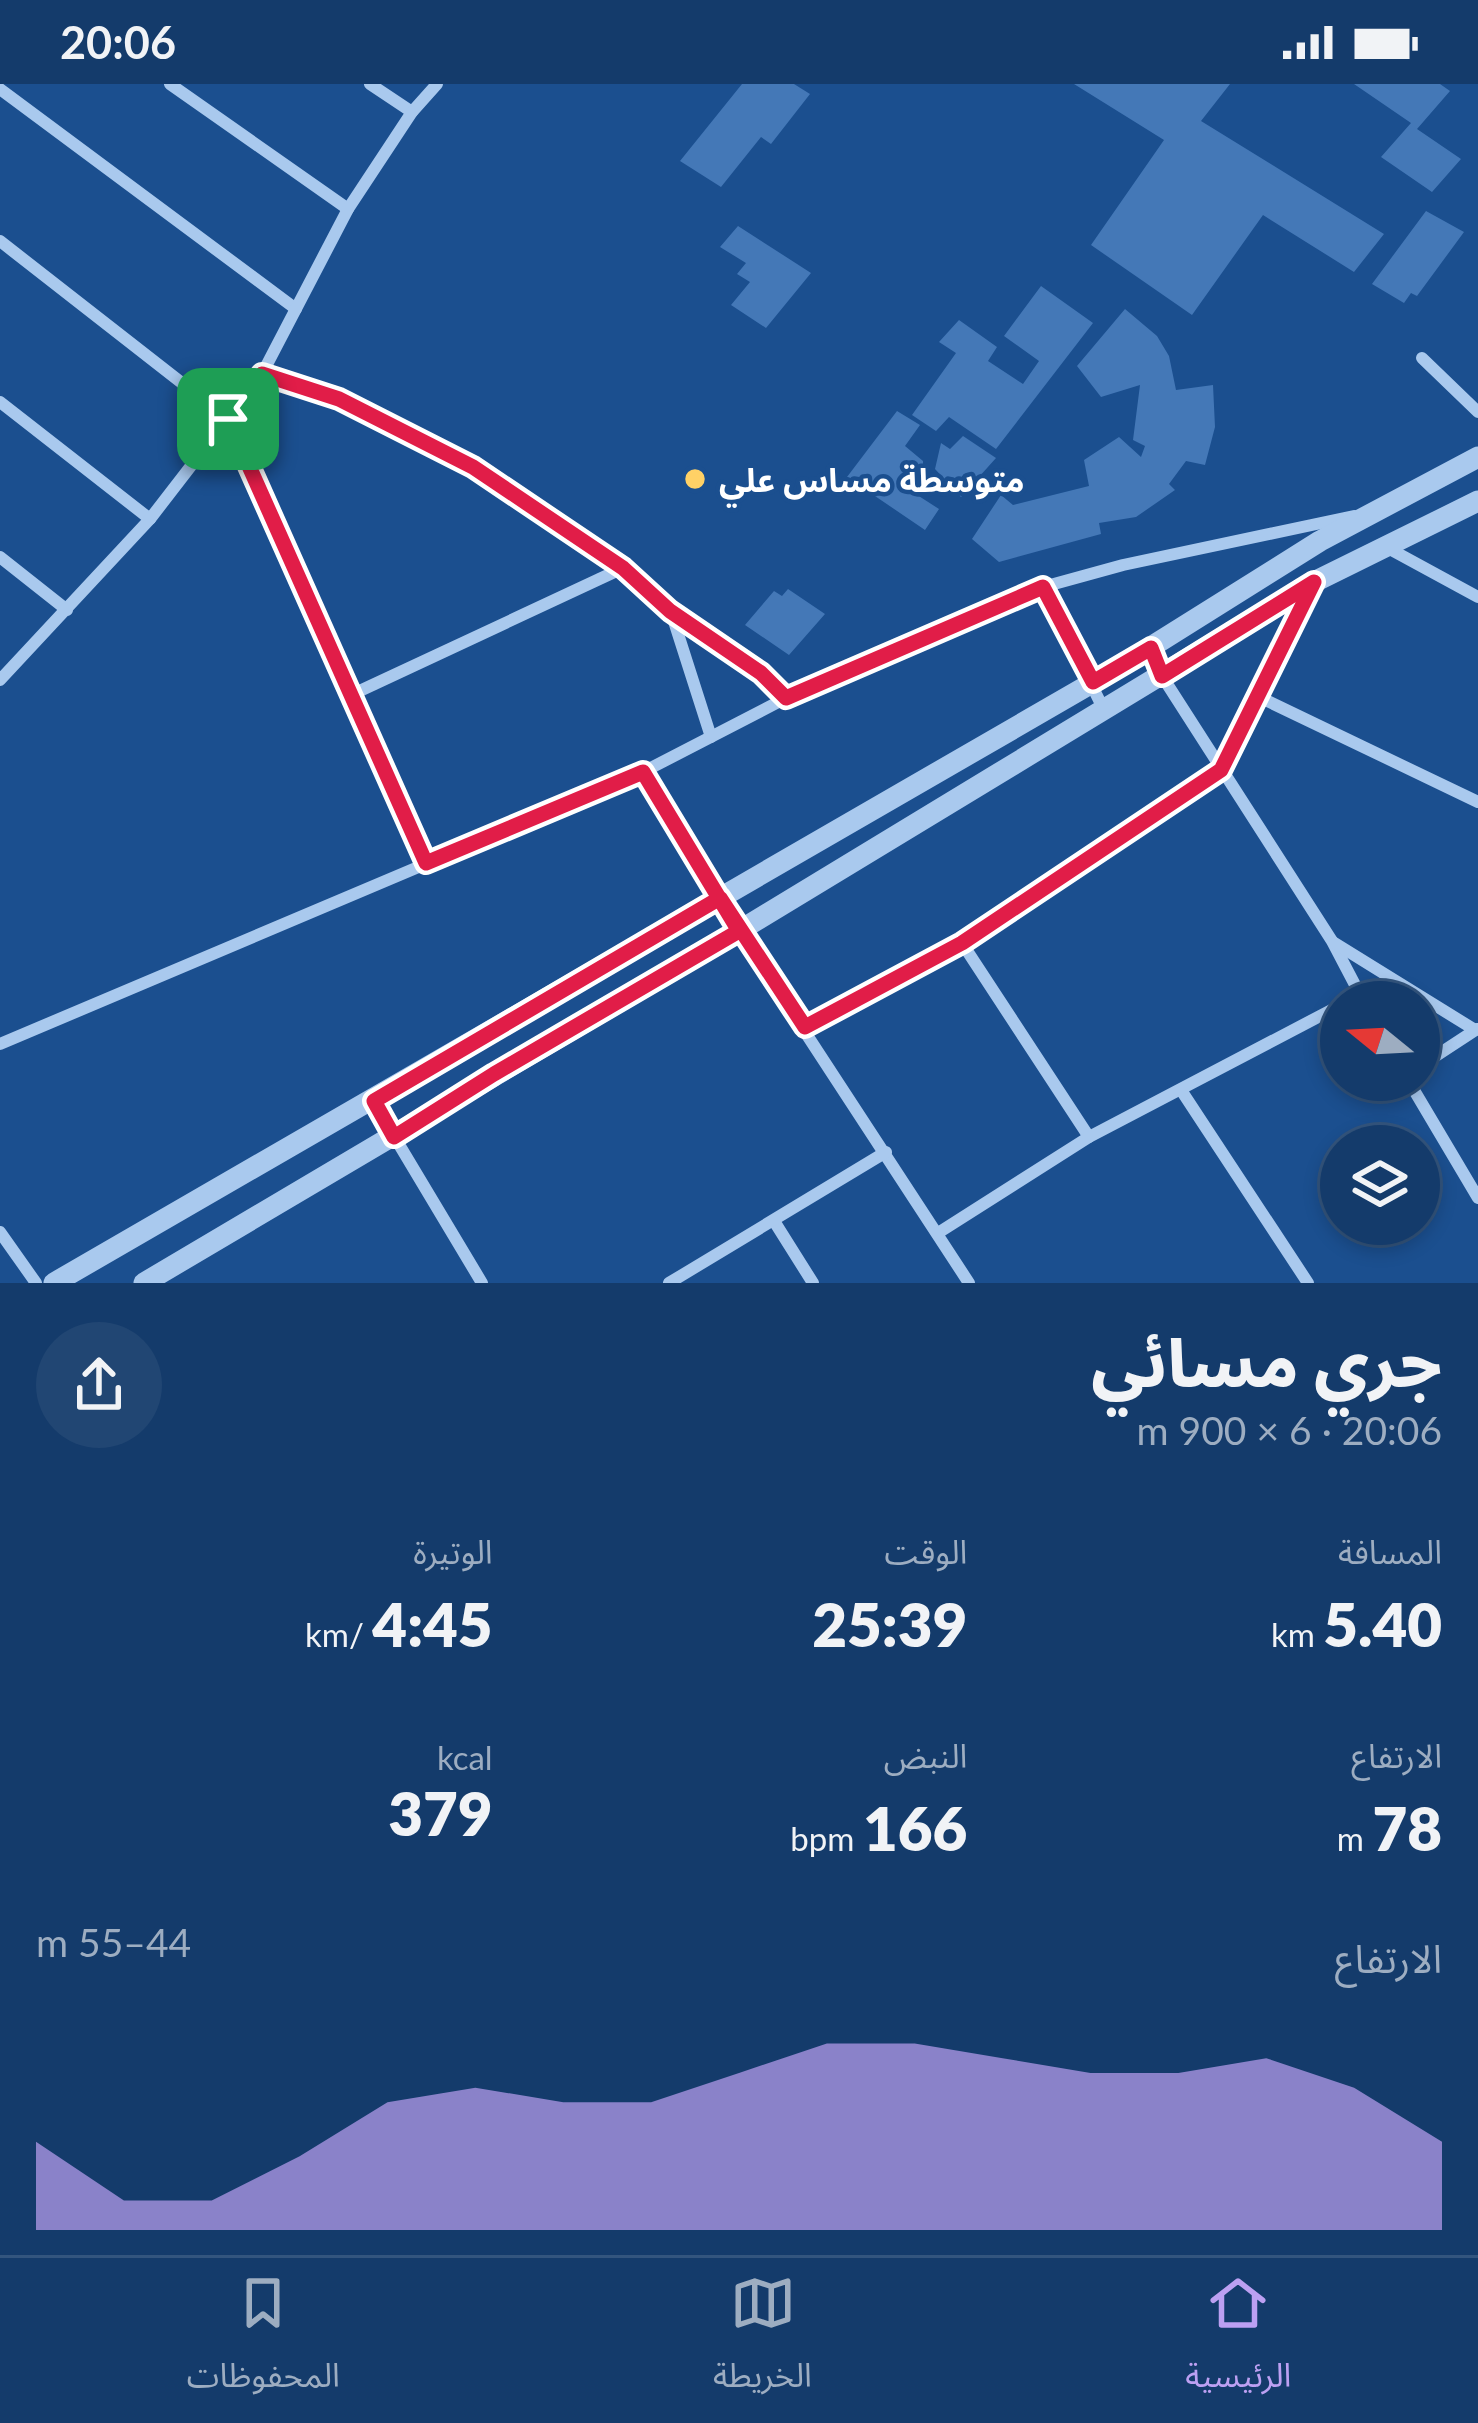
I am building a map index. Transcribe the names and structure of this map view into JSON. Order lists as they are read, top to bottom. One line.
{"places":["متوسطة مساس علي"],"north":"left","page":{"status":"20:06","heading":["جري مسائي","20:06 · 6 × 900 m"],"stats":[["المسافة","5.40 km"],["الوقت","25:39"],["الوتيرة","4:45 /km"],["الارتفاع","78 m"],["النبض","166 bpm"],["kcal","379"]],"chart":["الارتفاع","44–55 m"],"tabs":["الرئيسية","الخريطة","المحفوظات"]}}
